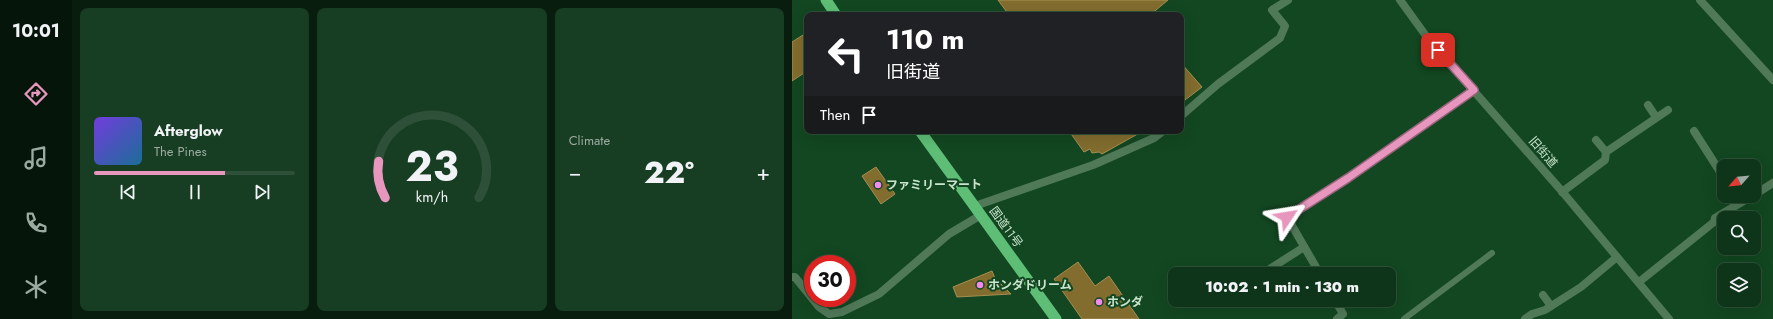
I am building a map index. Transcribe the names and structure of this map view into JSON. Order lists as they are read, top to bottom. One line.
{"streets":{"highway":["国道11号"],"street":["旧街道"]},"places":["ファミリーマート","ホンダドリーム","ホンダ"],"north":"bottom left","page":{"tabs":"10:01","tile":"Climate","turn":["110 m","旧街道"],"then":"Then","song":["Afterglow","The Pines"],"heat":["−","22°","+"],"limit":"30","trip":"10:02 · 1 min · 130 m","gauge":["23","km/h"]}}
